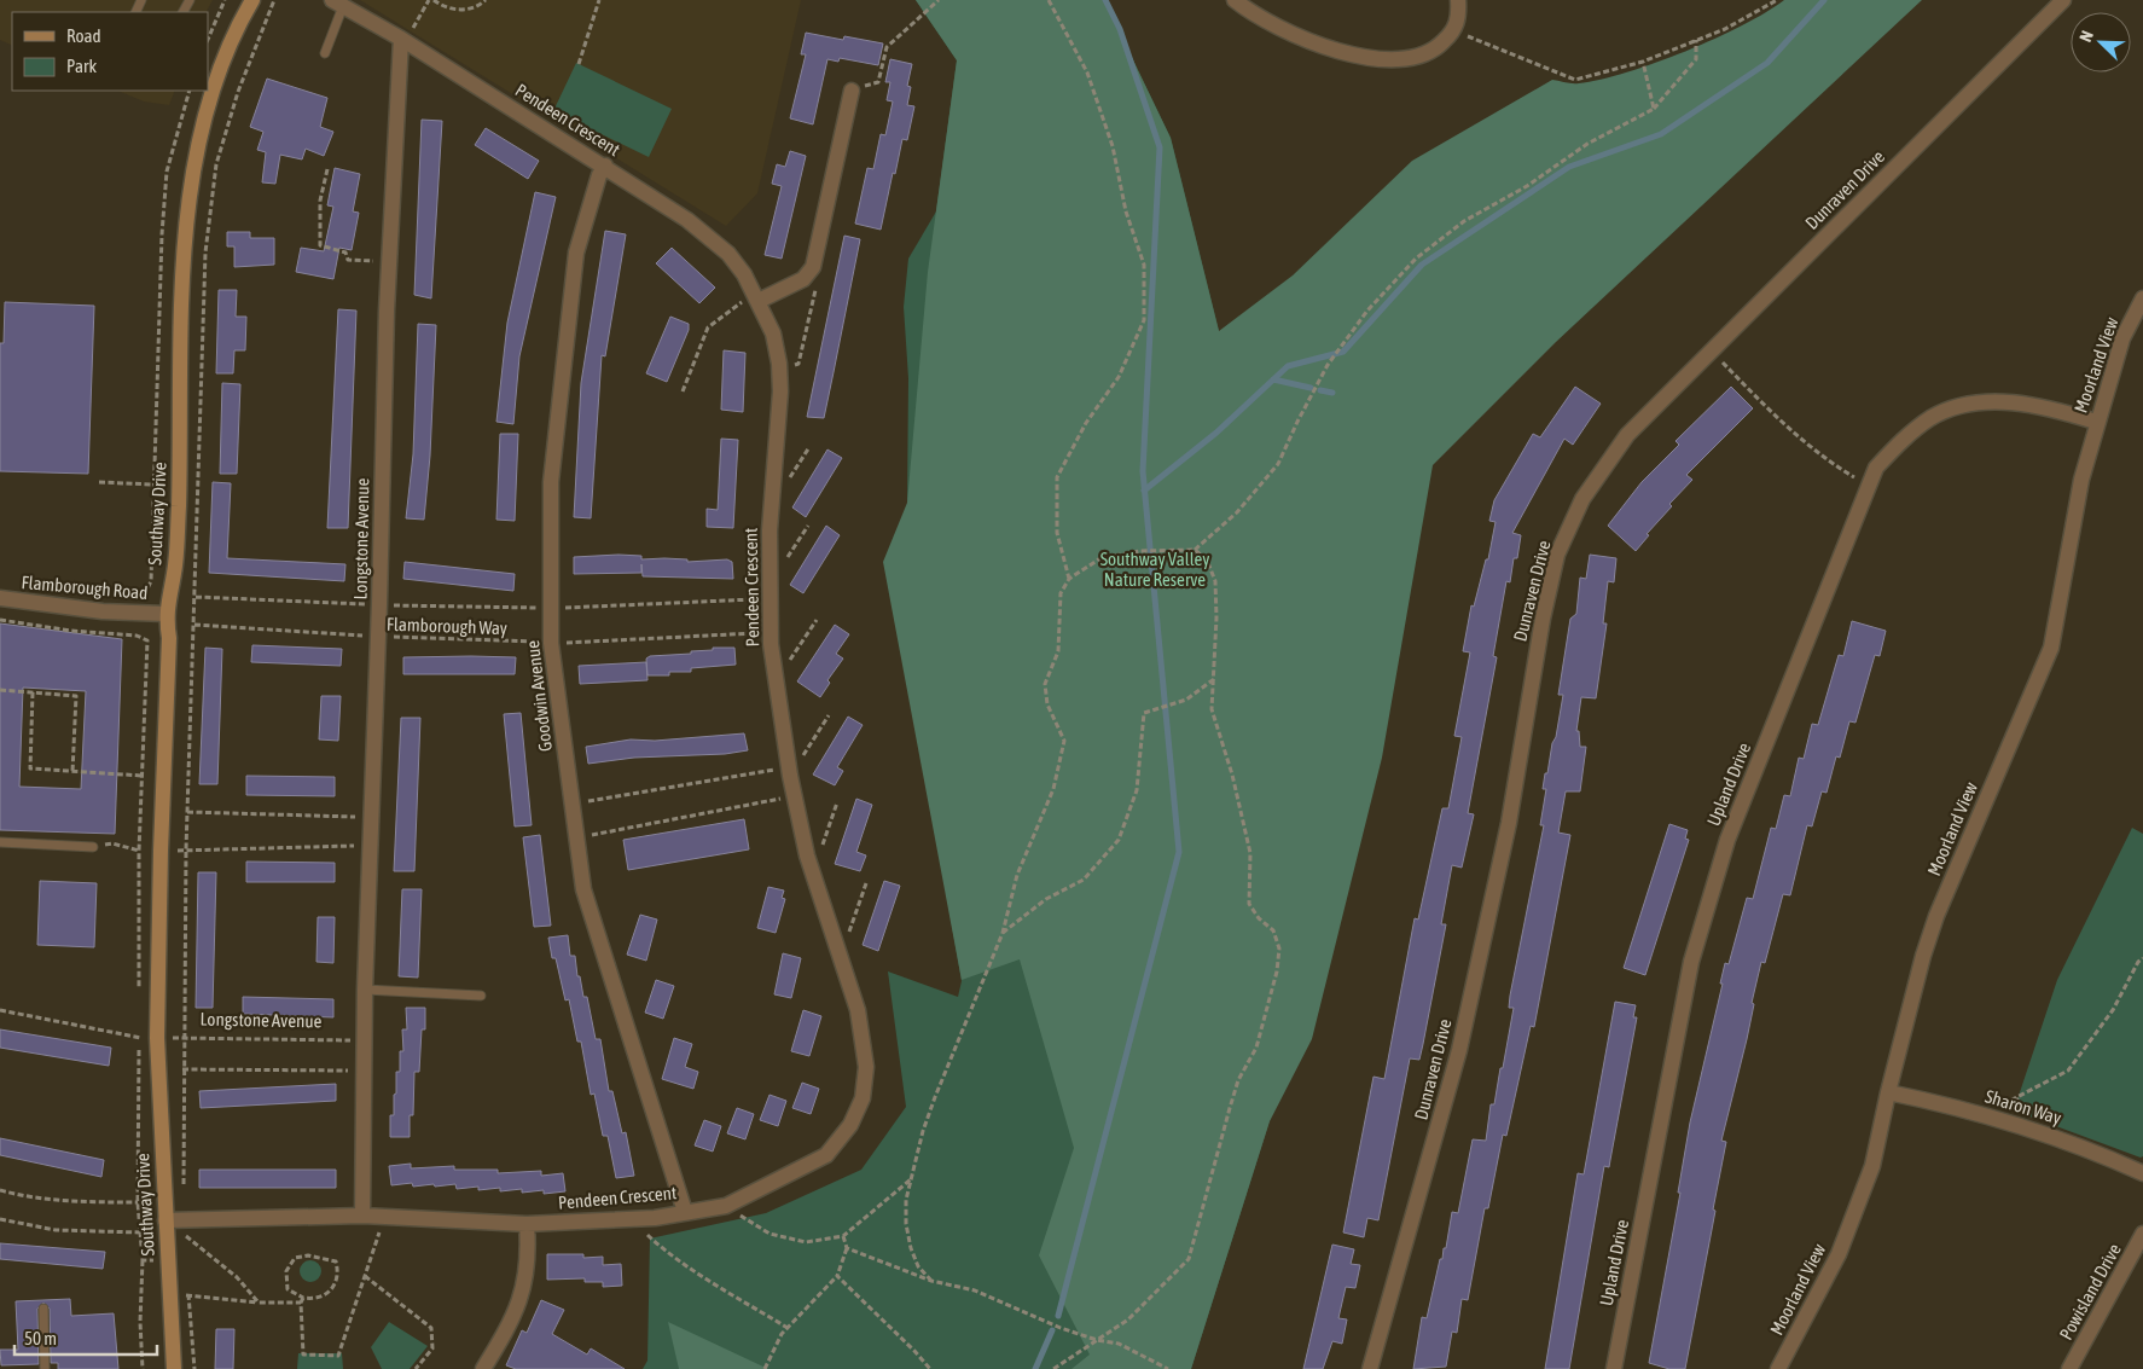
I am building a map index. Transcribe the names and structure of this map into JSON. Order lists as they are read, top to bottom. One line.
{"streets":{"street":["Pendeen Crescent","Dunraven Drive","Moorland View","Southway Drive","Longstone Avenue","Flamborough Road","Goodwin Avenue","Upland Drive","Sharon Way","Powisland Drive"],"path":["Flamborough Way"]},"crossings":[["Pendeen Crescent","Southway Drive"],["Pendeen Crescent","Longstone Avenue"],["Pendeen Crescent","Flamborough Way"],["Pendeen Crescent","Goodwin Avenue"],["Moorland View","Upland Drive"],["Moorland View","Sharon Way"],["Southway Drive","Longstone Avenue"],["Southway Drive","Flamborough Road"],["Longstone Avenue","Flamborough Way"],["Flamborough Way","Goodwin Avenue"]],"parks":["Southway Valley Nature Reserve"],"legend":["Road","Park"],"scale_bar":"50 m","north":"top left"}
